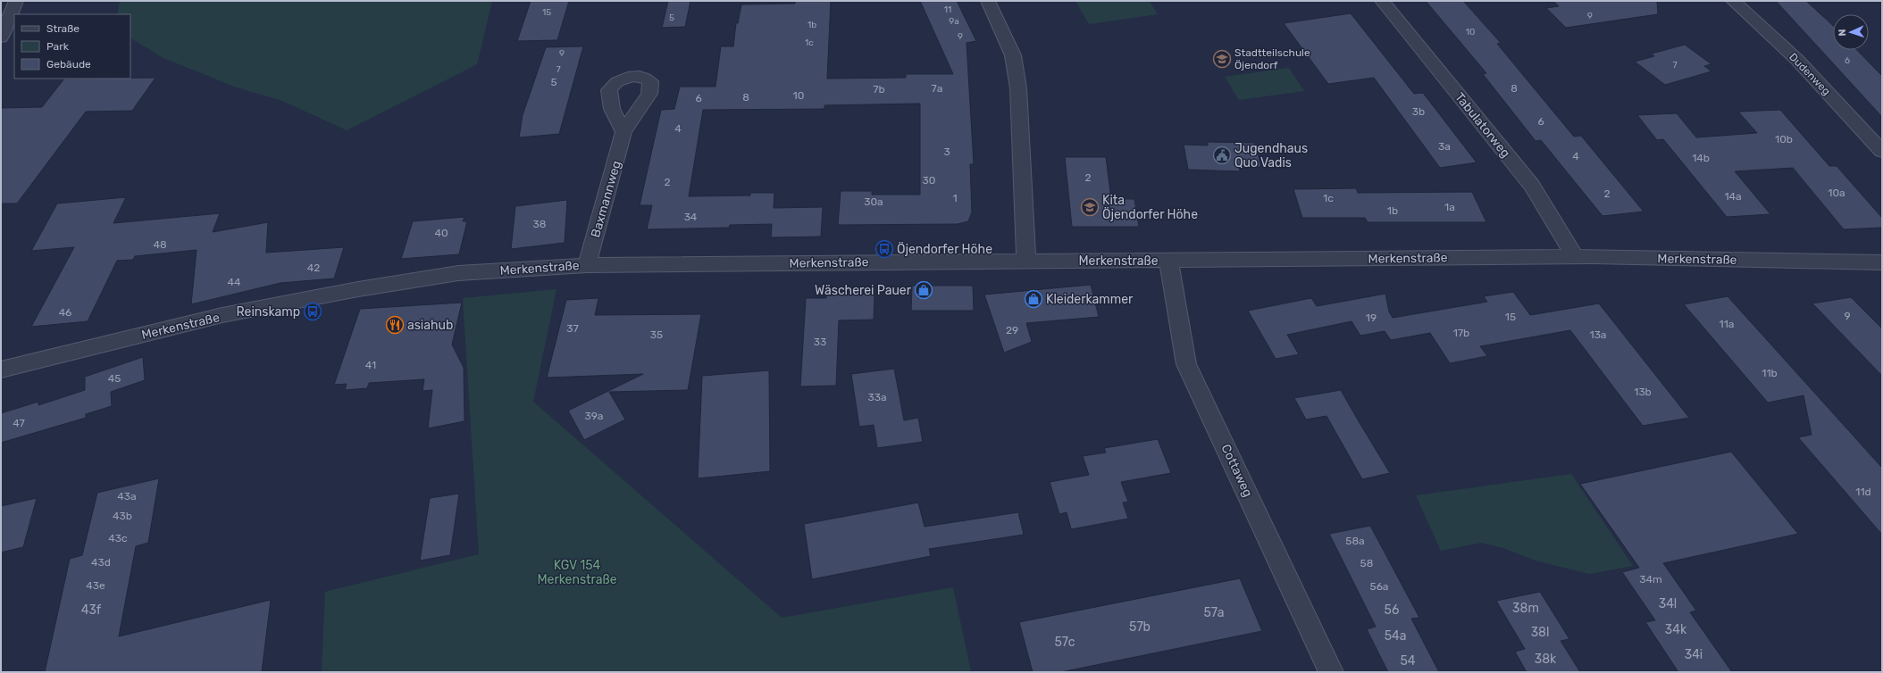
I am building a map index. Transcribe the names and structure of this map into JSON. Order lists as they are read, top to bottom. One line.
{"streets":{"street":["Dudenweg","Tabulatorweg","Baxmannweg","Merkenstraße","Cottaweg"]},"crossings":[["Tabulatorweg","Merkenstraße"],["Baxmannweg","Merkenstraße"],["Merkenstraße","Cottaweg"]],"parks":["KGV 154 Merkenstraße"],"places":{"school or university":["Stadtteilschule Öjendorf","Kita Öjendorfer Höhe"],"public building":["Jugendhaus Quo Vadis"],"bus stop":["Öjendorfer Höhe","Reinskamp"],"shop":["Wäscherei Pauer","Kleiderkammer"],"restaurant":["asiahub"]},"house_numbers":["11","15","9","5","9a","1b","10","9","1c","9","6","7","7","5","7a","8","7b","10","8","6","3b","6","4","10b","3a","3","4","14b","2","30","2","10a","2","14a","1","1c","30a","1a","1b","34","38","40","48","42","44","46","9","15","19","11a","37","29","17b","35","13a","33","41","11b","45","13b","33a","39a","47","11d","43a","43b","43c","58a","43d","58","34m","43e","56a","34l","38m","43f","56","57a","57b","34k","38l","54a","57c","34i","38k","54"],"legend":["Straße","Park","Gebäude"],"north":"left"}
